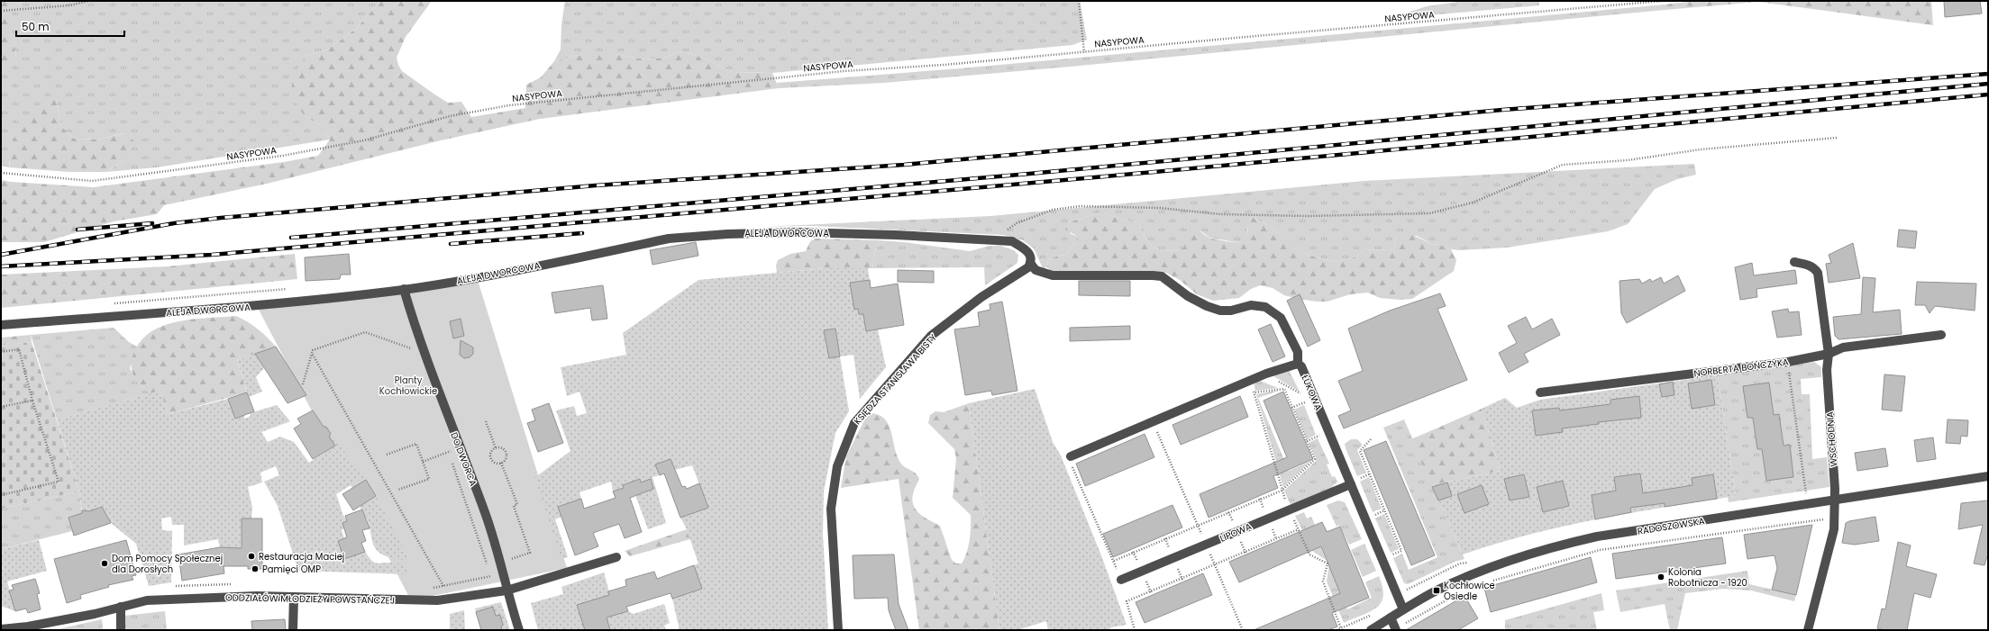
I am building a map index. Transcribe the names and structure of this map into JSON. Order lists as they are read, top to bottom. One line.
{"streets":{"street":["ALEJA DWORCOWA","NORBERTA BOŃCZYKA","KSIĘDZA STANISŁAWA BISTY","ŁUKOWA","WSCHODNIA","DO DWORCA","RADOSZOWSKA","LIPOWA","ODDZIAŁÓW MŁODZIEŻY POWSTAŃCZEJ"],"path":["NASYPOWA"]},"crossings":[["ALEJA DWORCOWA","DO DWORCA"],["NORBERTA BOŃCZYKA","WSCHODNIA"],["ŁUKOWA","RADOSZOWSKA"],["ŁUKOWA","LIPOWA"],["WSCHODNIA","RADOSZOWSKA"],["DO DWORCA","ODDZIAŁÓW MŁODZIEŻY POWSTAŃCZEJ"]],"parks":["Planty Kochłowickie"],"places":{"other":["Restauracja Maciej","Dom Pomocy Społecznej dla Dorosłych","Pamięci OMP","Kolonia Robotnicza - 1920"],"transit":["Kochłowice Osiedle"]},"scale_bar":"50 m"}
